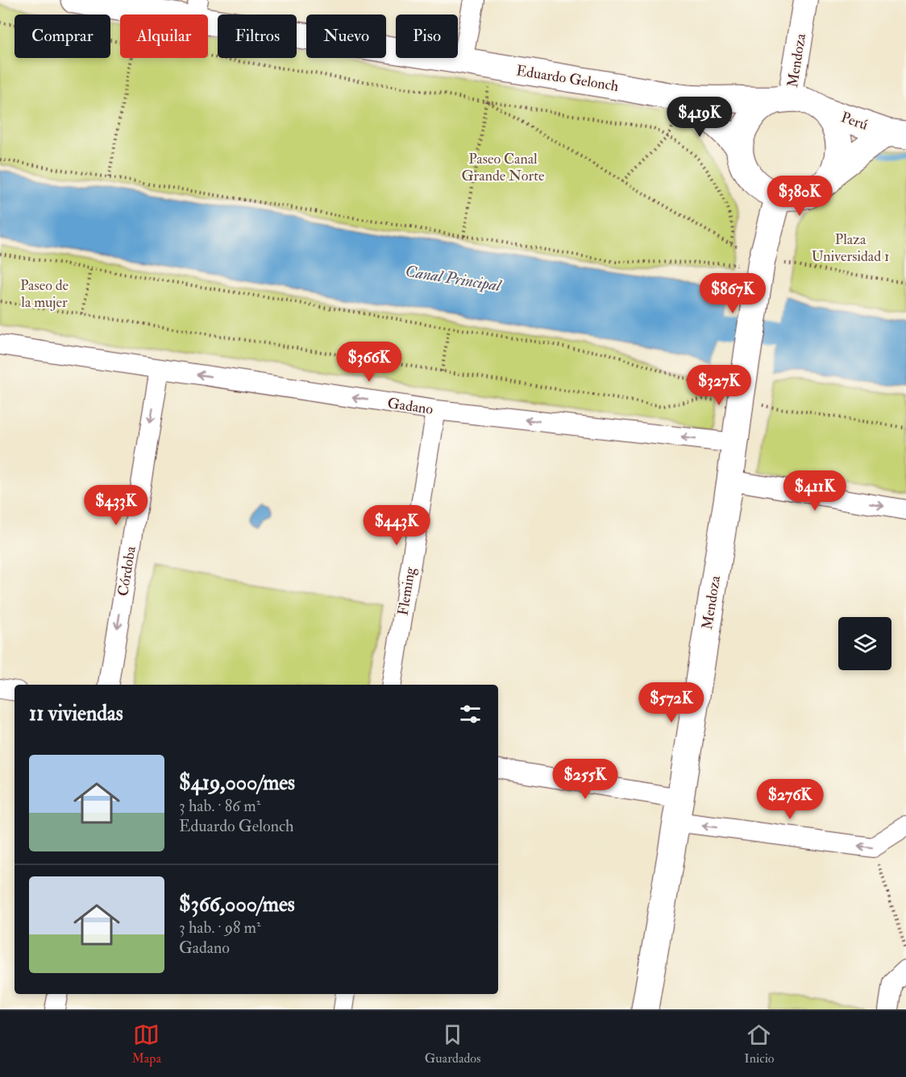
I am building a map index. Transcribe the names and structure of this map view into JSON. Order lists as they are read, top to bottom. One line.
{"streets":{"main road":["Mendoza","Eduardo Gelonch","Perú"],"street":["Gadano","Córdoba","Fleming"]},"crossings":[["Mendoza","Eduardo Gelonch"],["Mendoza","Perú"],["Mendoza","Gadano"],["Eduardo Gelonch","Perú"],["Gadano","Córdoba"],["Gadano","Fleming"]],"one_way":["Gadano","Córdoba"],"water":["Canal Principal"],"parks":["Paseo Canal Grande Norte","Plaza Universidad 1","Paseo de la mujer"],"page":{"chip":["Comprar","Alquilar","Filtros","Nuevo","Piso"],"price":["$419K","$380K","$867K","$366K","$327K","$411K","$433K","$443K","$572K","$255K","$276K"],"heading":"11 viviendas","list":[{"name":"$419,000/mes","note":"3 hab. · 86 m² · Eduardo Gelonch"},{"name":"$366,000/mes","note":"3 hab. · 98 m² · Gadano"}],"tabs":["Mapa","Guardados","Inicio"]}}
